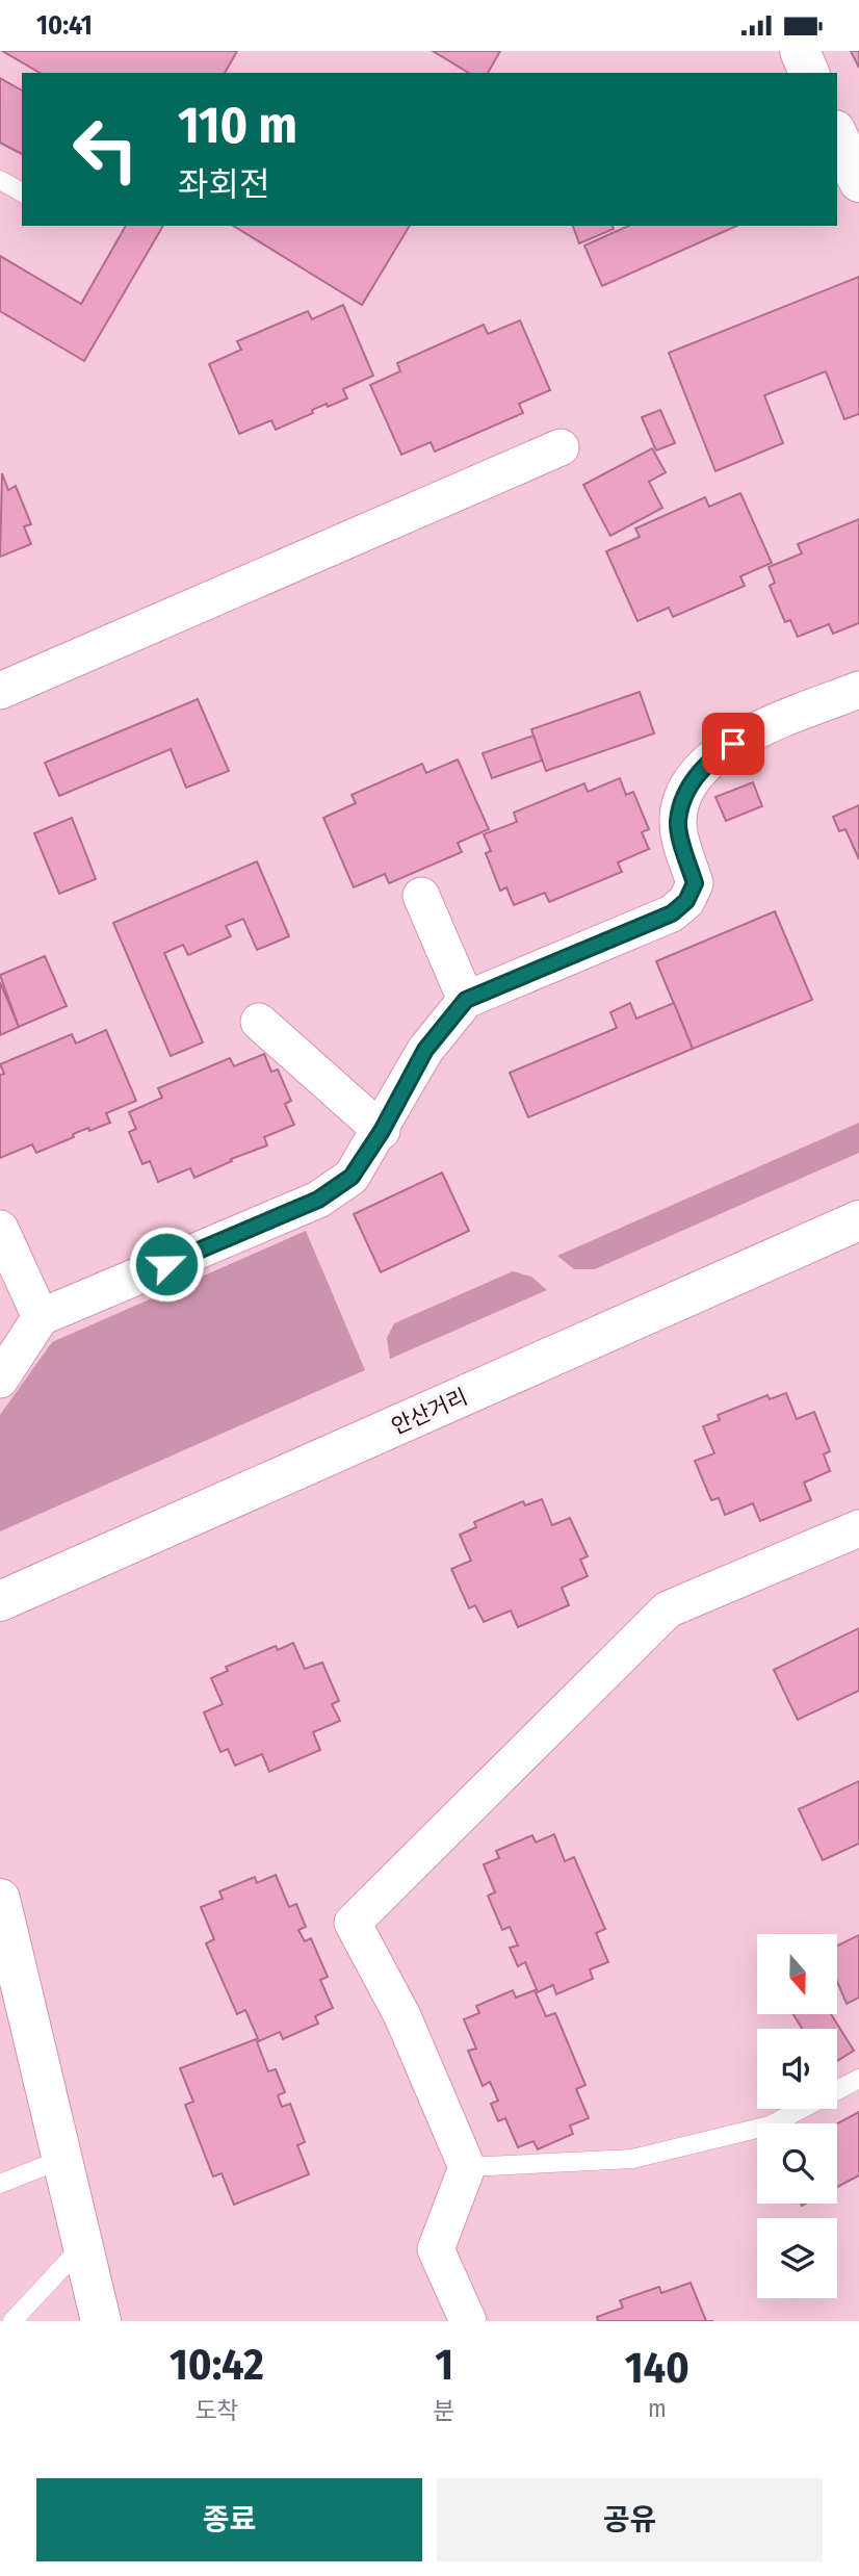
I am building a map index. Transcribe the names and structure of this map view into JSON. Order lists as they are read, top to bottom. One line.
{"streets":{"main road":["안산거리"]},"north":"bottom","page":{"status":"10:41","turn":["110 m","좌회전"],"eta":["10:42","도착","1","분","140","m"],"buttons":["종료","공유"]}}
